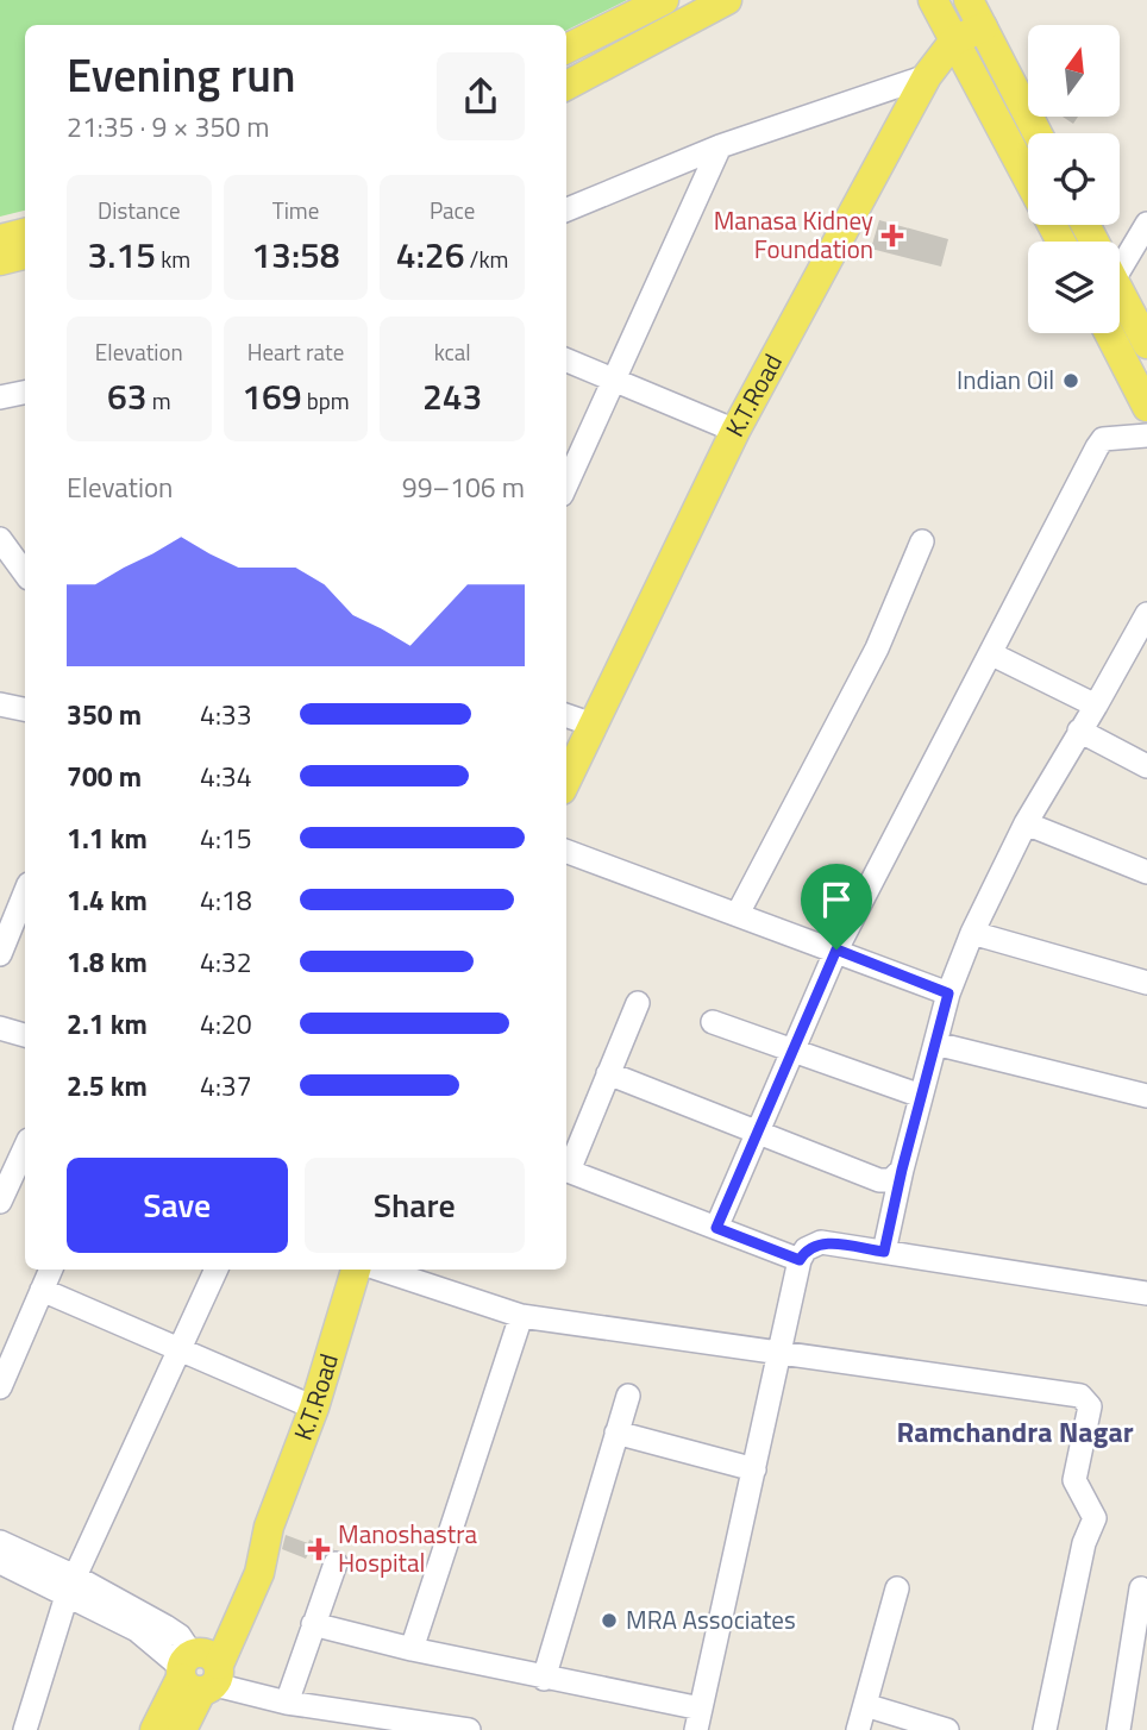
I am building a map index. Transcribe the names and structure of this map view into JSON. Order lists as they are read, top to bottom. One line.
{"streets":{"main road":["K.T.Road"]},"districts":["Ramchandra Nagar"],"places":{"health":["Manasa Kidney Foundation","Manoshastra Hospital"],"other":["Indian Oil","MRA Associates"]},"north":"top","page":{"heading":["Evening run","21:35 · 9 × 350 m"],"stats":[["Distance","3.15 km"],["Time","13:58"],["Pace","4:26 /km"],["Elevation","63 m"],["Heart rate","169 bpm"],["kcal","243"]],"chart":["Elevation","99–106 m"],"list":[{"name":"350 m","note":"4:33"},{"name":"700 m","note":"4:34"},{"name":"1.1 km","note":"4:15"},{"name":"1.4 km","note":"4:18"},{"name":"1.8 km","note":"4:32"},{"name":"2.1 km","note":"4:20"},{"name":"2.5 km","note":"4:37"}],"buttons":["Save","Share"]}}
